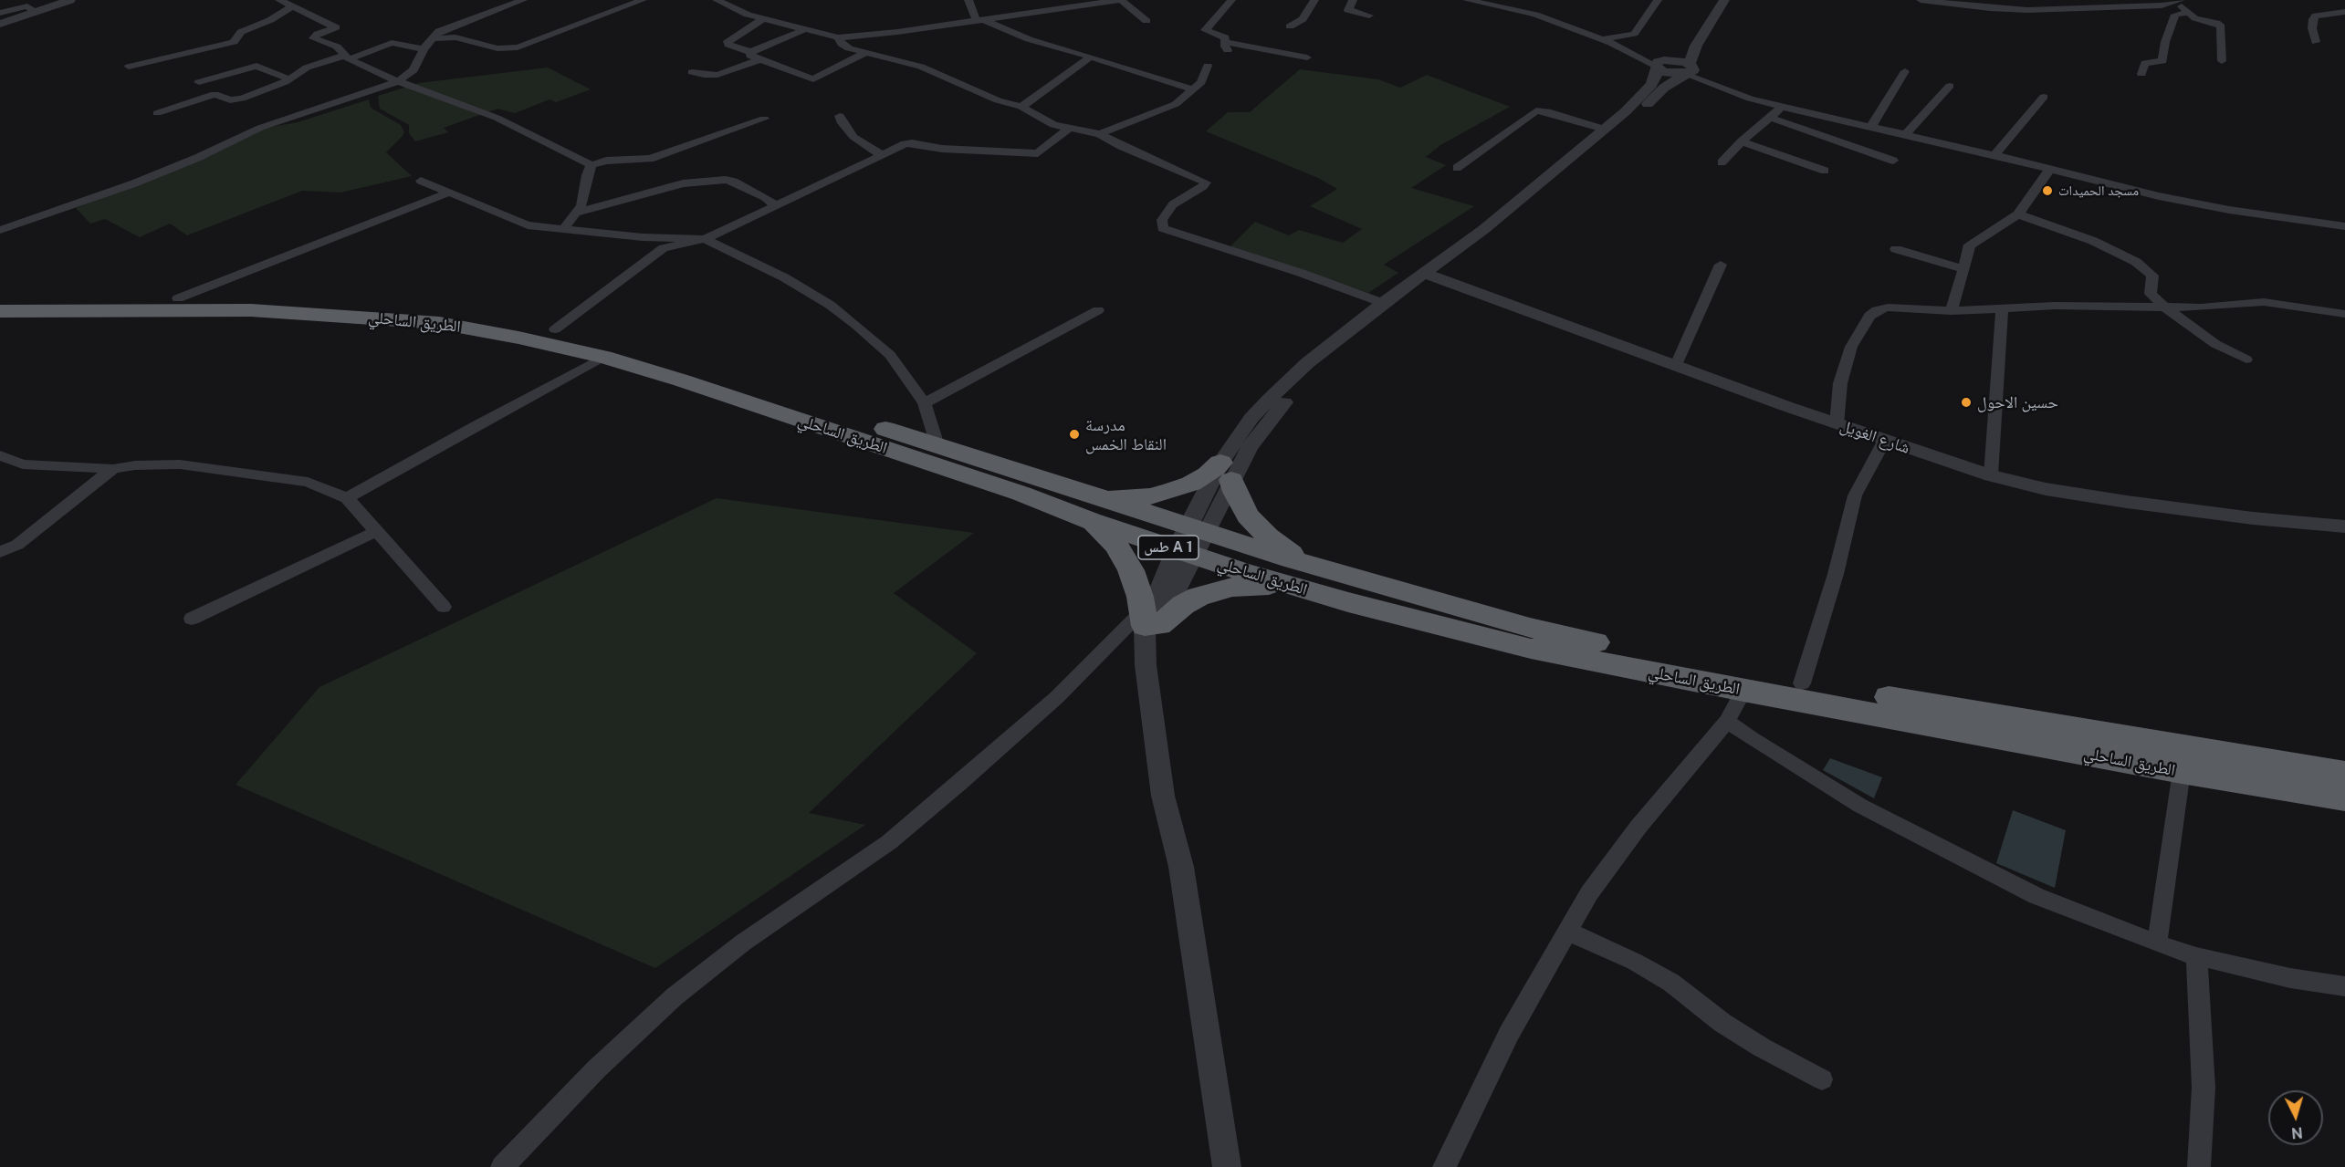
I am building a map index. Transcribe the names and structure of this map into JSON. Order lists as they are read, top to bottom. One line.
{"streets":{"highway":["الطريق الساحلي","طس A 1"],"street":["شارع الغويل"]},"places":["مسجد الحميدات","حسين الاحول","مدرسة النقاط الخمس"],"north":"bottom"}
